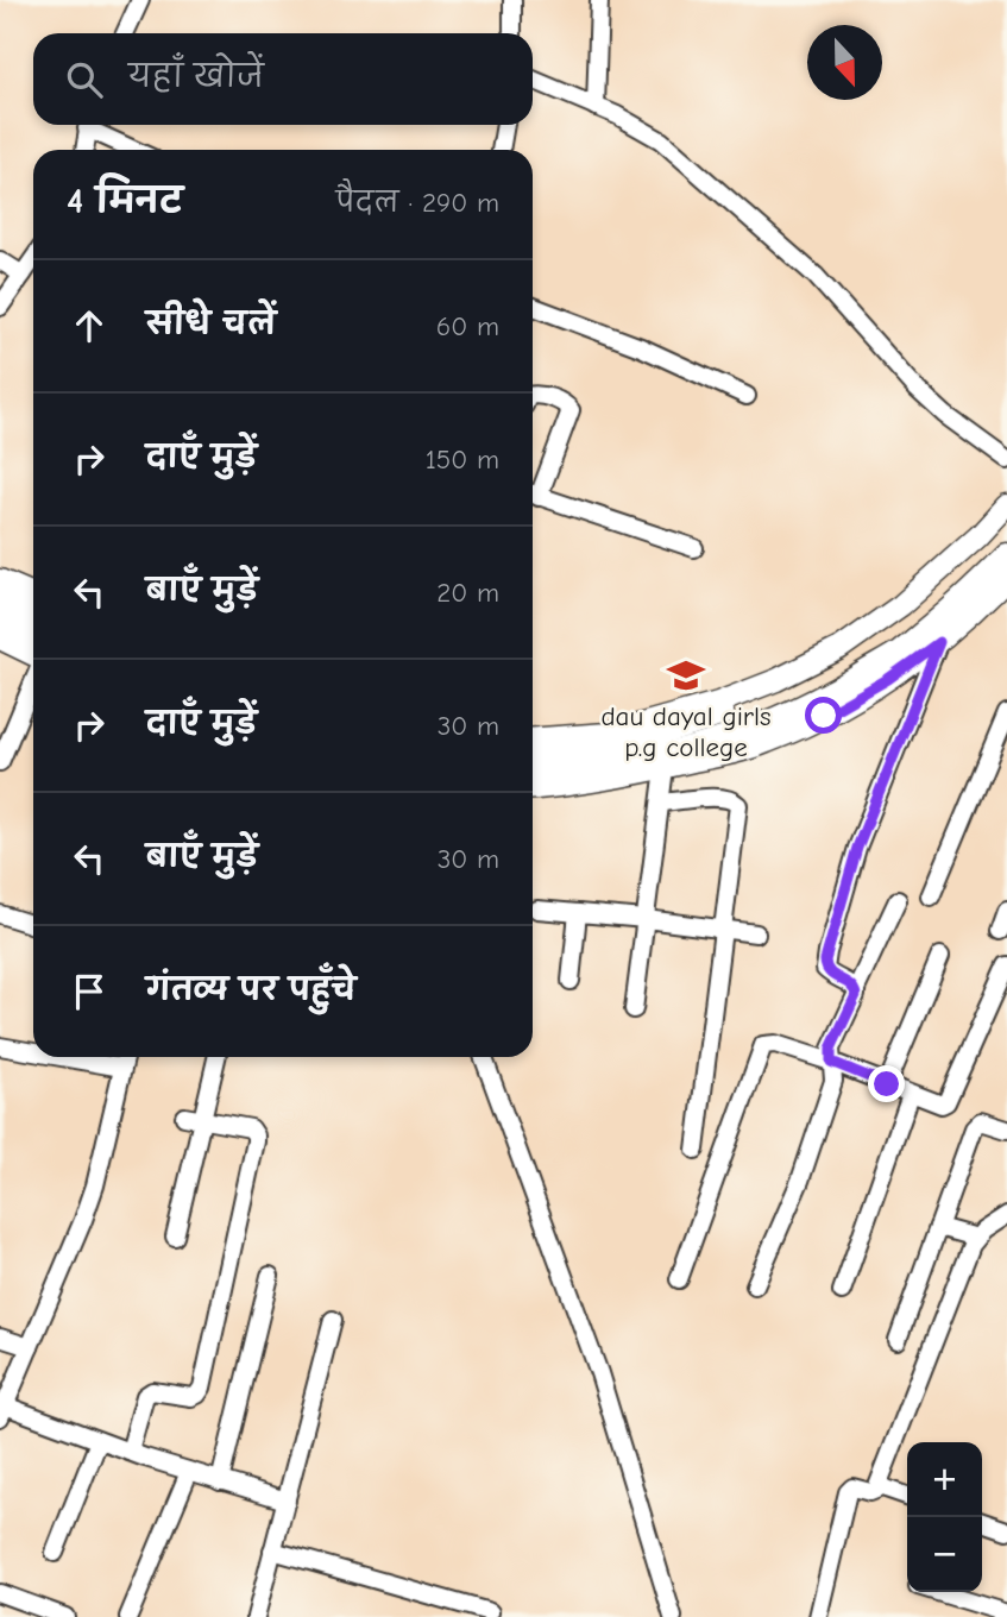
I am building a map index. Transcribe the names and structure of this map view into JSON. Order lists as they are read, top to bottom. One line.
{"places":{"school or university":["dau dayal girls p.g college"]},"north":"bottom","page":{"search":"यहाँ खोजें","heading":["4 मिनट","पैदल · 290 m"],"list":[["सीधे चलें","60 m"],["दाएँ मुड़ें","150 m"],["बाएँ मुड़ें","20 m"],["दाएँ मुड़ें","30 m"],["बाएँ मुड़ें","30 m"],"गंतव्य पर पहुँचे"],"map_buttons":["+","−"]}}
